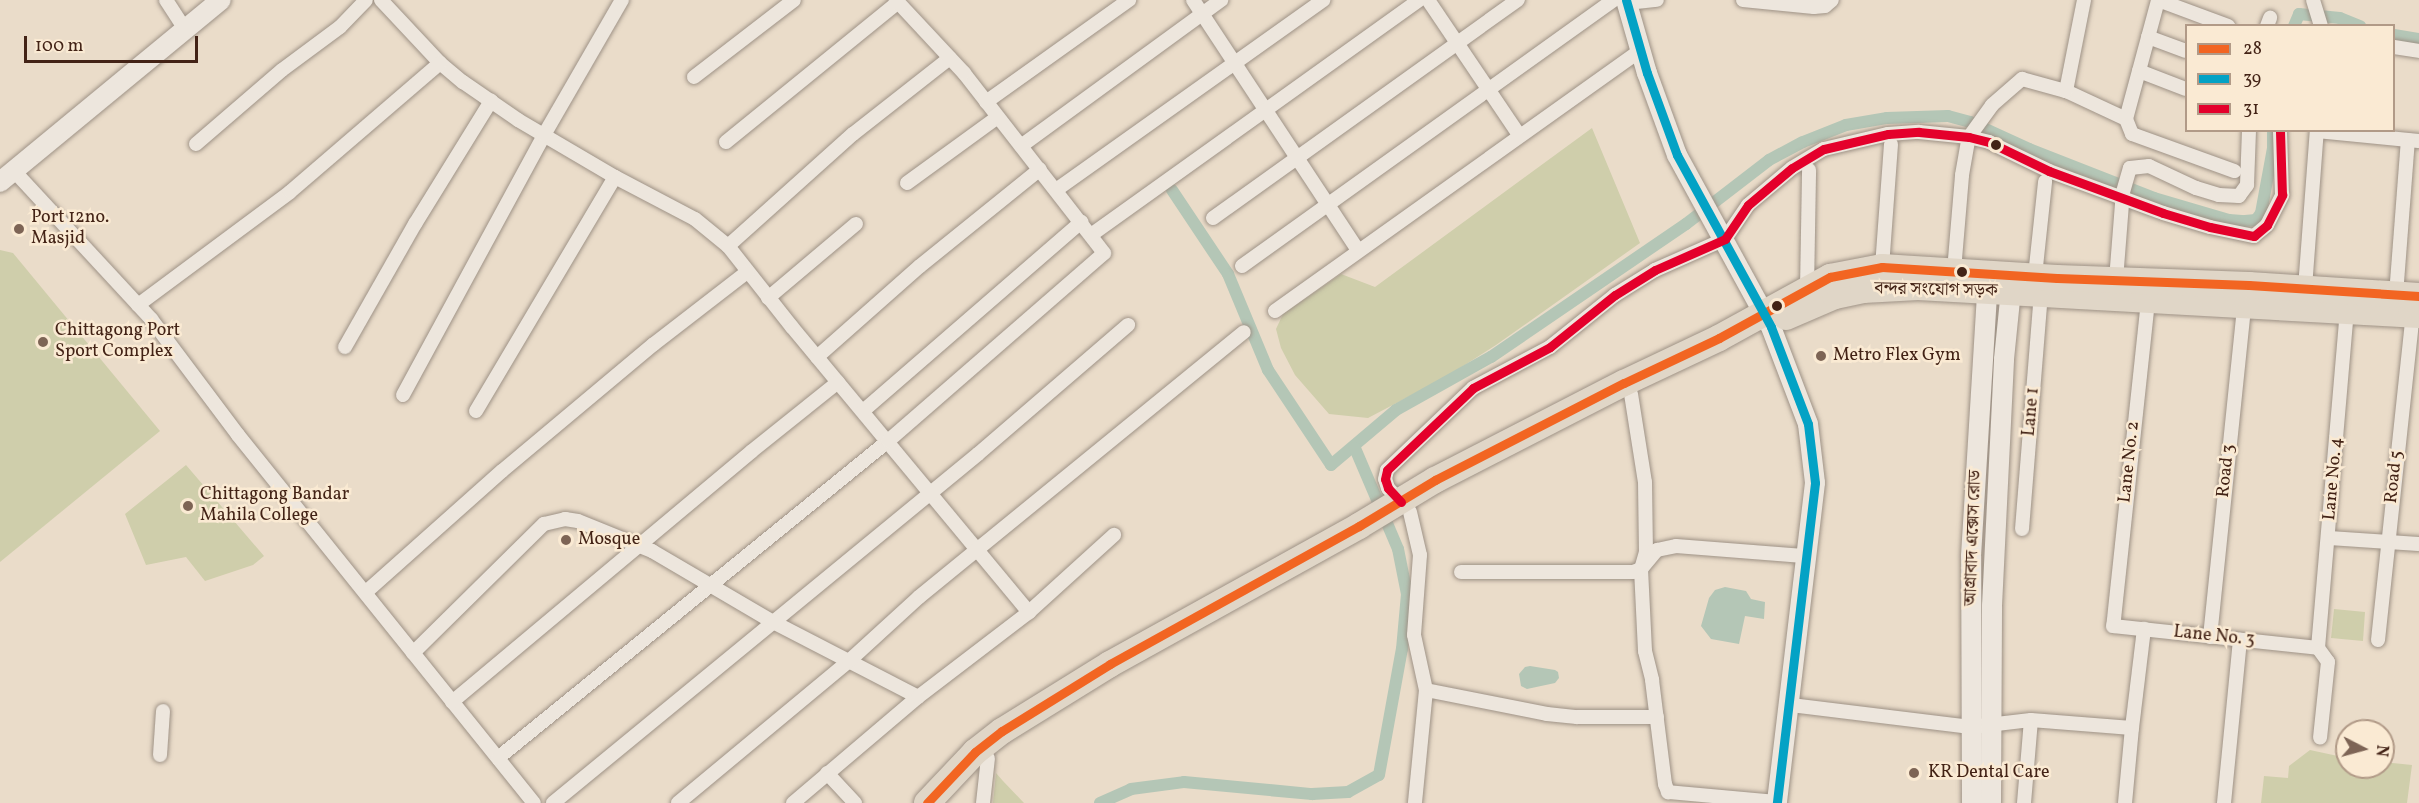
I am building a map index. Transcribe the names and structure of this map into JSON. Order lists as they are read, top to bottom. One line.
{"streets":{"highway":["বন্দর সংযোগ সড়ক"],"street":["Lane 1","Lane No. 2","Road 3","Road 5","Lane No. 4","আগ্রাবাদ এক্সেস রোড","Lane No. 3"]},"crossings":[["বন্দর সংযোগ সড়ক","Lane 1"],["বন্দর সংযোগ সড়ক","Lane No. 2"],["বন্দর সংযোগ সড়ক","Road 3"],["বন্দর সংযোগ সড়ক","Road 5"],["বন্দর সংযোগ সড়ক","Lane No. 4"],["বন্দর সংযোগ সড়ক","আগ্রাবাদ এক্সেস রোড"],["Lane 1","আগ্রাবাদ এক্সেস রোড"],["Lane No. 2","Lane No. 3"],["Road 3","Lane No. 3"],["Lane No. 4","Lane No. 3"]],"places":["Port 12no. Masjid","Chittagong Port Sport Complex","Metro Flex Gym","Chittagong Bandar Mahila College","Mosque","KR Dental Care"],"lines":["transit line 39","transit line 31","transit line 28"],"legend":["28","39","31"],"scale_bar":"100 m","north":"right"}
